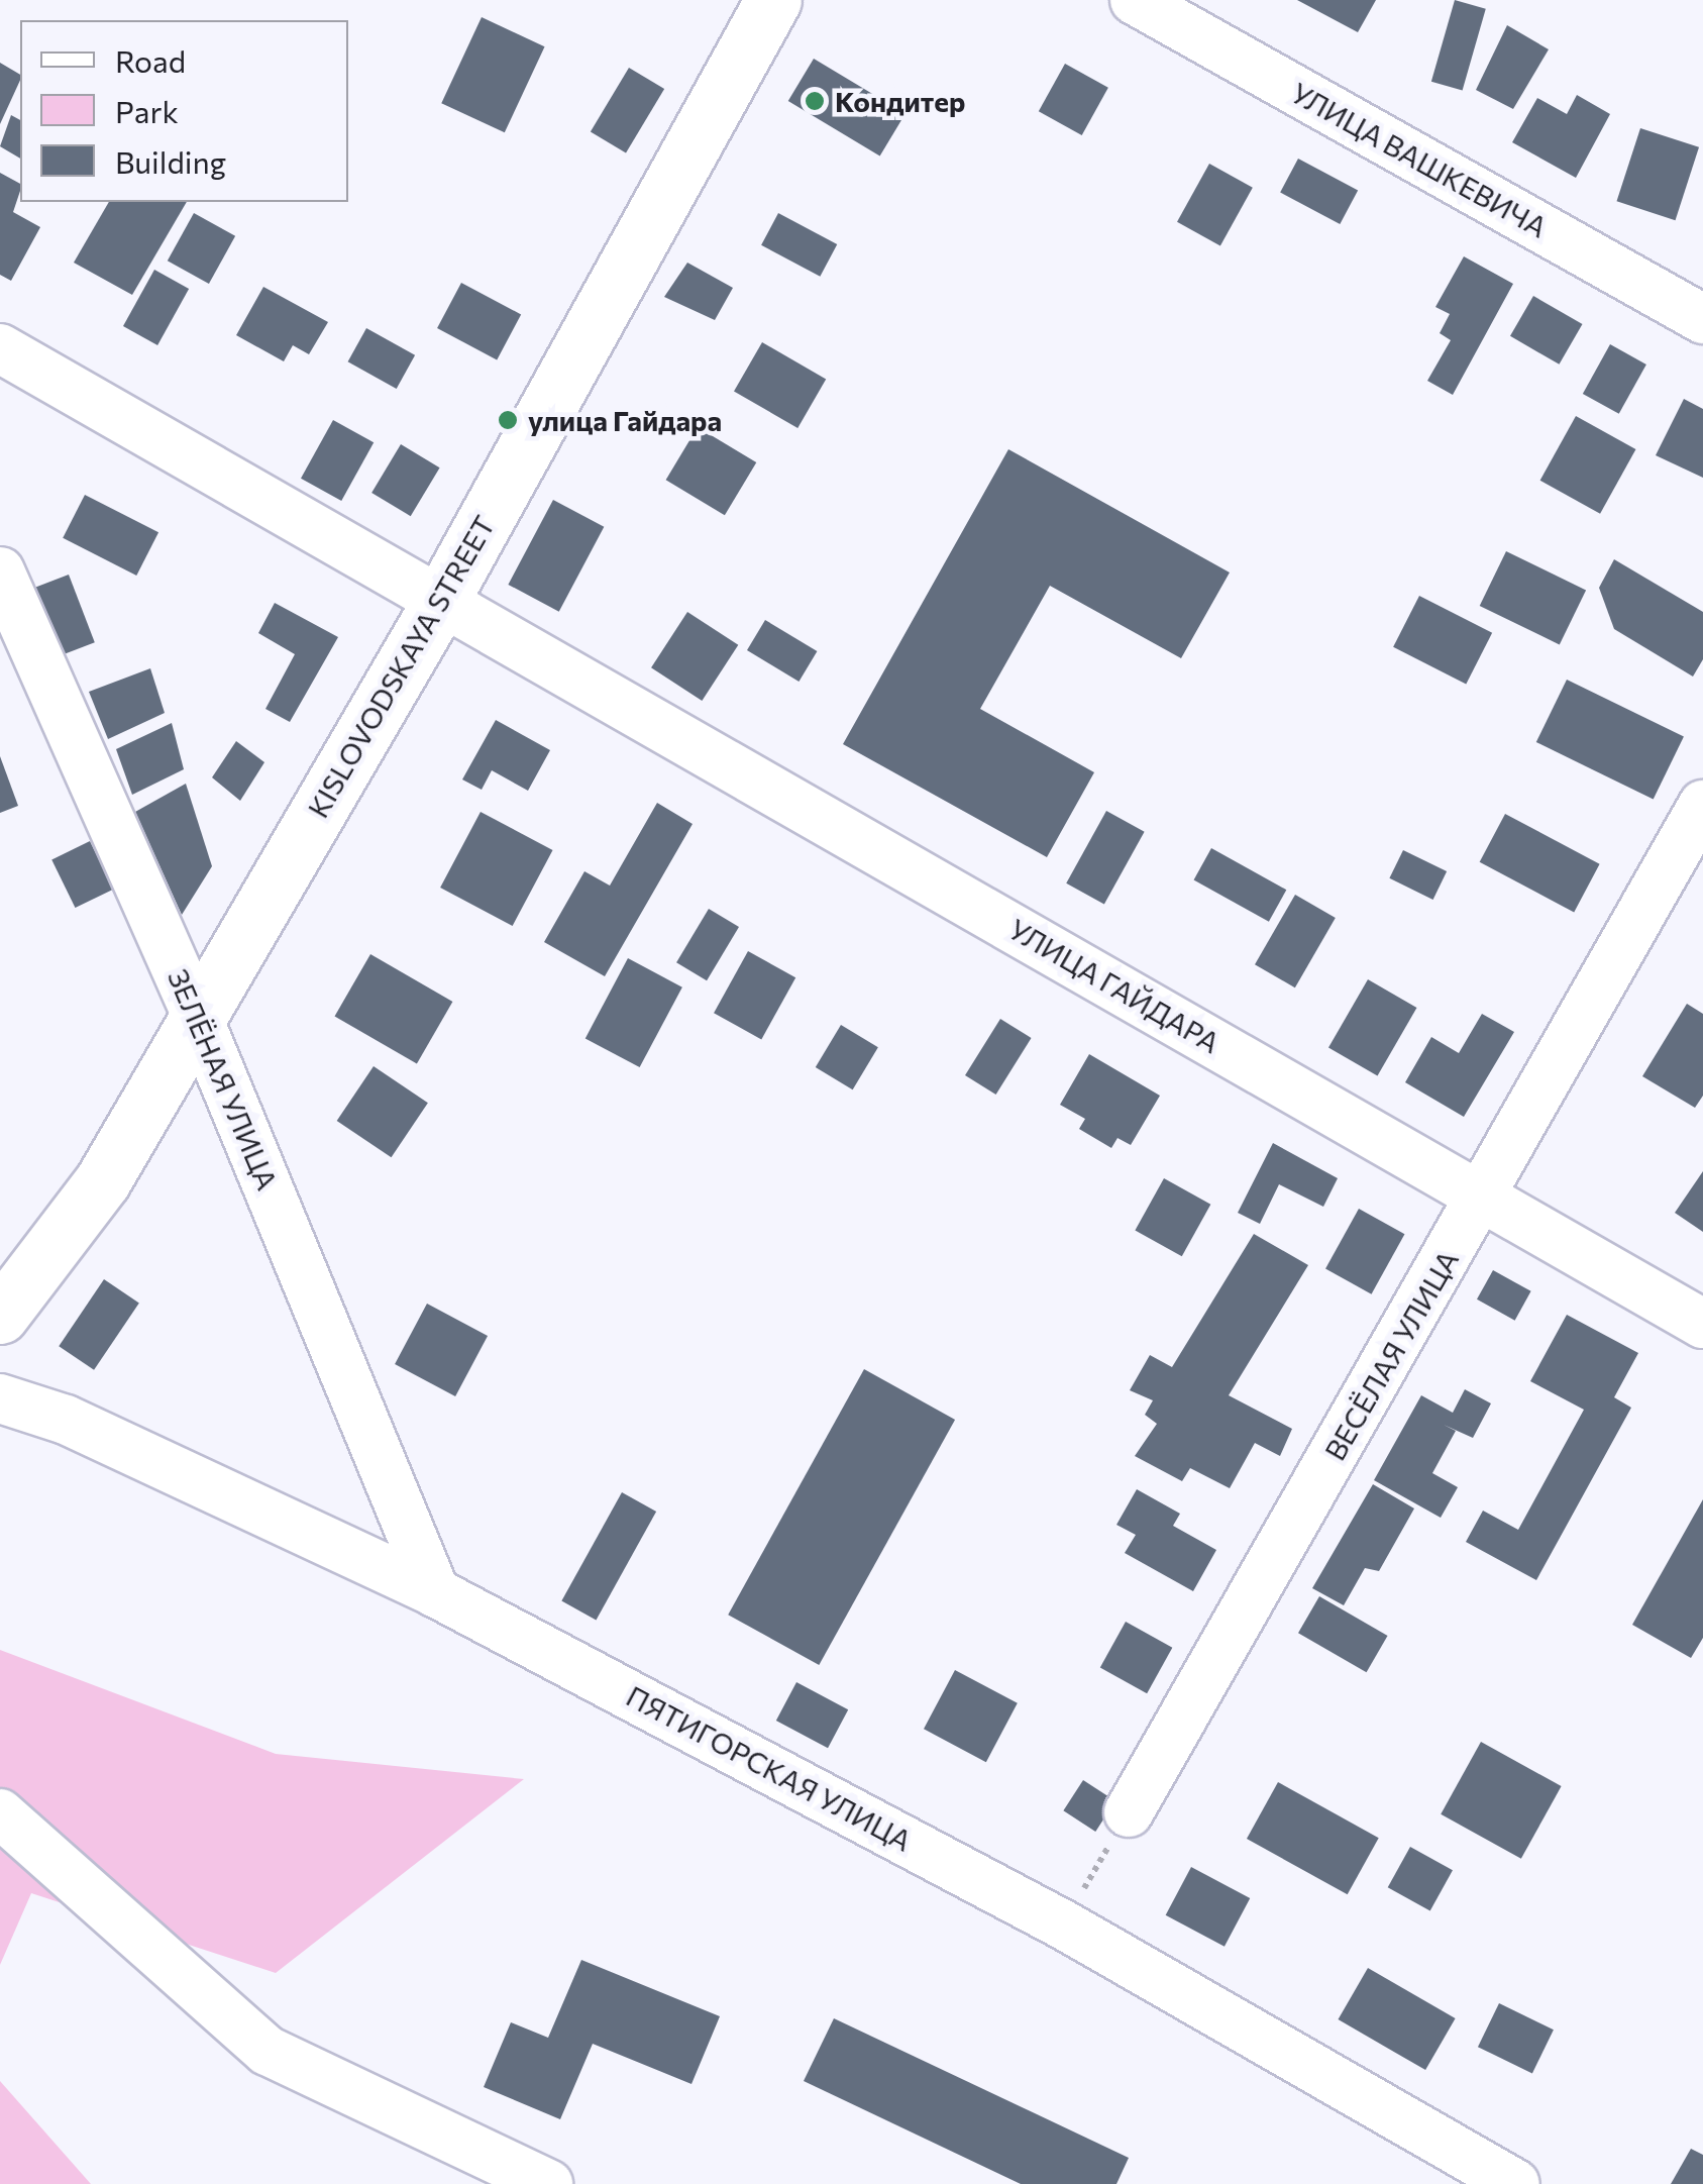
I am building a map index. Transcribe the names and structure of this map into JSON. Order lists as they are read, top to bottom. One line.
{"streets":{"main road":["KISLOVODSKAYA STREET"],"street":["УЛИЦА ВАШКЕВИЧА","УЛИЦА ГАЙДАРА","ЗЕЛЁНАЯ УЛИЦА","ВЕСЁЛАЯ УЛИЦА","ПЯТИГОРСКАЯ УЛИЦА"]},"crossings":[["KISLOVODSKAYA STREET","УЛИЦА ГАЙДАРА"],["KISLOVODSKAYA STREET","ЗЕЛЁНАЯ УЛИЦА"],["УЛИЦА ГАЙДАРА","ВЕСЁЛАЯ УЛИЦА"],["ЗЕЛЁНАЯ УЛИЦА","ПЯТИГОРСКАЯ УЛИЦА"]],"places":["Кондитер","улица Гайдара"],"legend":["Road","Park","Building"]}
